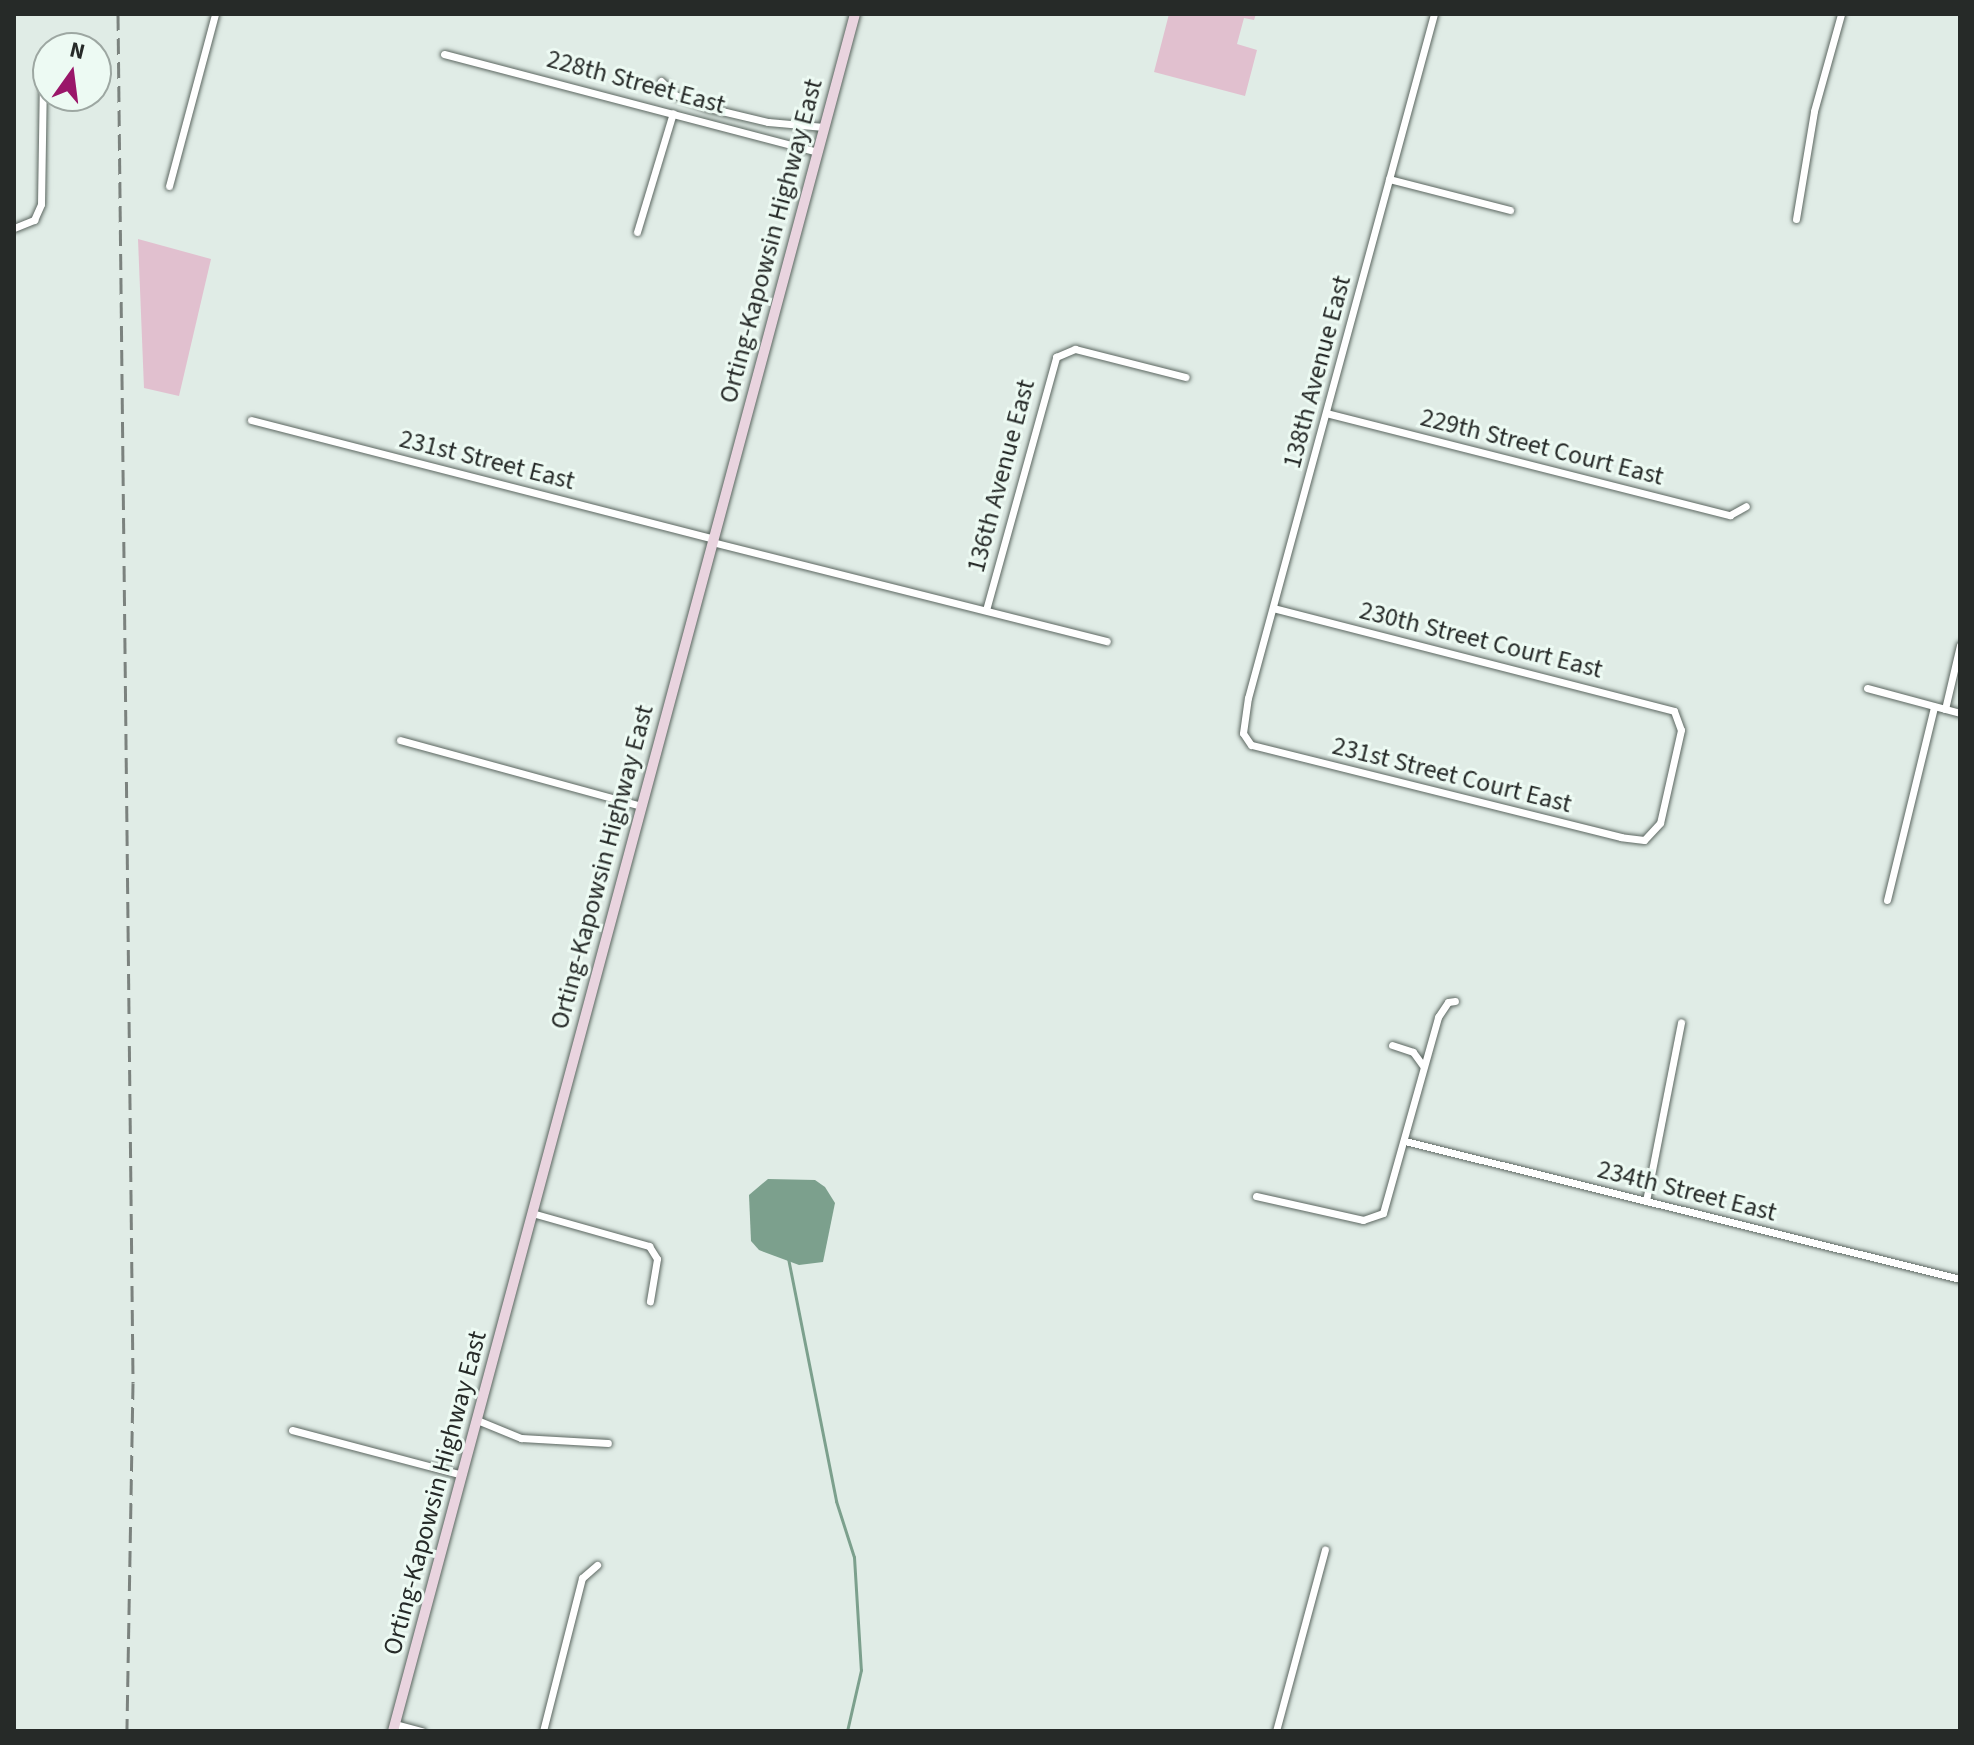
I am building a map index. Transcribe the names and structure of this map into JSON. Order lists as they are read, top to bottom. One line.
{"streets":{"main road":["Orting-Kapowsin Highway East"],"street":["228th Street East","138th Avenue East","229th Street Court East","231st Street East","136th Avenue East","230th Street Court East","231st Street Court East","234th Street East"]},"crossings":[["228th Street East","Orting-Kapowsin Highway East"],["Orting-Kapowsin Highway East","231st Street East"],["138th Avenue East","229th Street Court East"],["138th Avenue East","230th Street Court East"],["138th Avenue East","231st Street Court East"],["231st Street East","136th Avenue East"],["230th Street Court East","231st Street Court East"]],"north":"top"}
